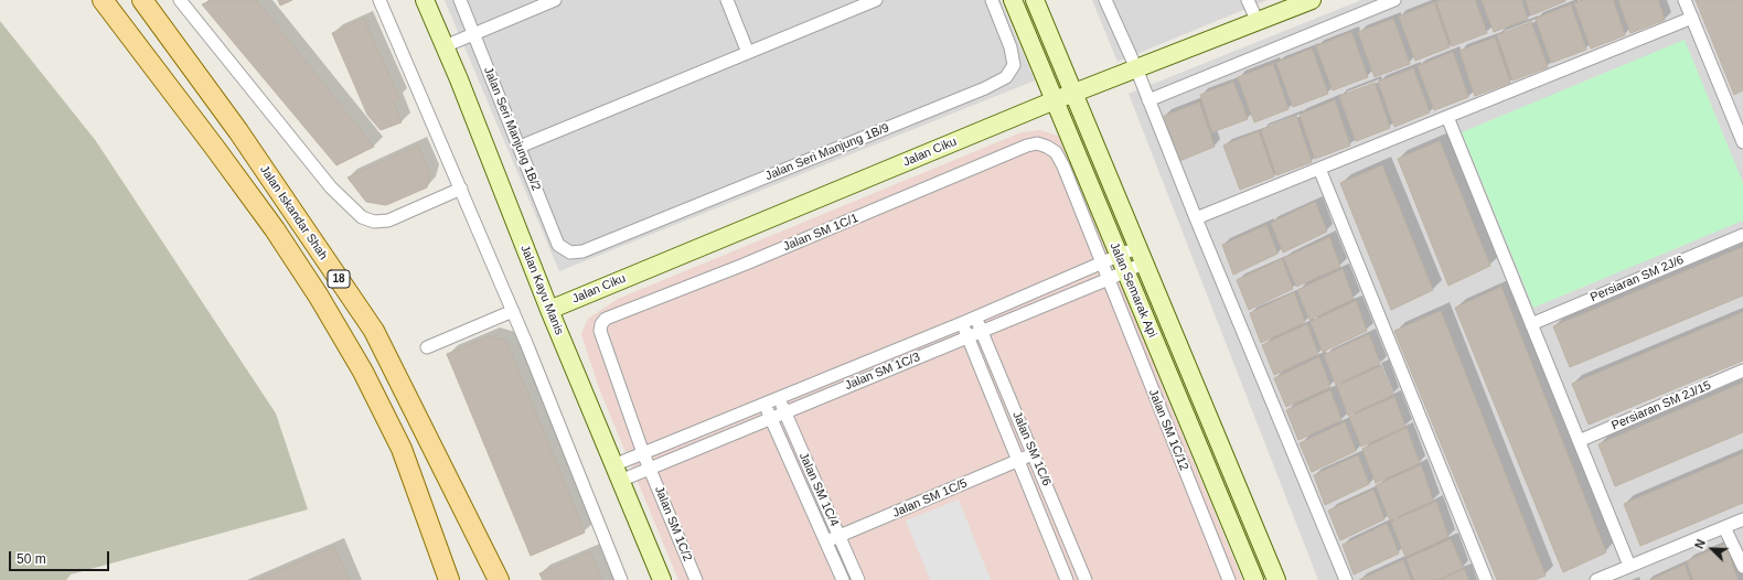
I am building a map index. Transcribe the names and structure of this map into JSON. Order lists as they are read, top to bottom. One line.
{"streets":{"main road":["Jalan Iskandar Shah","18"],"street":["Jalan Seri Manjung 1B/2","Jalan Seri Manjung 1B/9","Jalan Ciku","Jalan SM 1C/1","Persiaran SM 2J/6","Jalan Kayu Manis","Jalan Semarak Api","Jalan SM 1C/3","Persiaran SM 2J/15","Jalan SM 1C/12","Jalan SM 1C/6","Jalan SM 1C/4","Jalan SM 1C/5","Jalan SM 1C/2"]},"crossings":[["Jalan Seri Manjung 1B/2","Jalan Seri Manjung 1B/9"],["Jalan Ciku","Jalan Kayu Manis"],["Jalan Ciku","Jalan Semarak Api"],["Jalan SM 1C/1","Jalan SM 1C/3"],["Jalan SM 1C/1","Jalan SM 1C/12"],["Jalan SM 1C/1","Jalan SM 1C/2"],["Jalan Kayu Manis","Jalan SM 1C/3"],["Jalan Semarak Api","Jalan SM 1C/3"],["Jalan SM 1C/3","Jalan SM 1C/12"],["Jalan SM 1C/3","Jalan SM 1C/6"],["Jalan SM 1C/3","Jalan SM 1C/4"],["Jalan SM 1C/3","Jalan SM 1C/2"],["Jalan SM 1C/6","Jalan SM 1C/5"],["Jalan SM 1C/4","Jalan SM 1C/5"]],"scale_bar":"50 m","north":"top left"}
